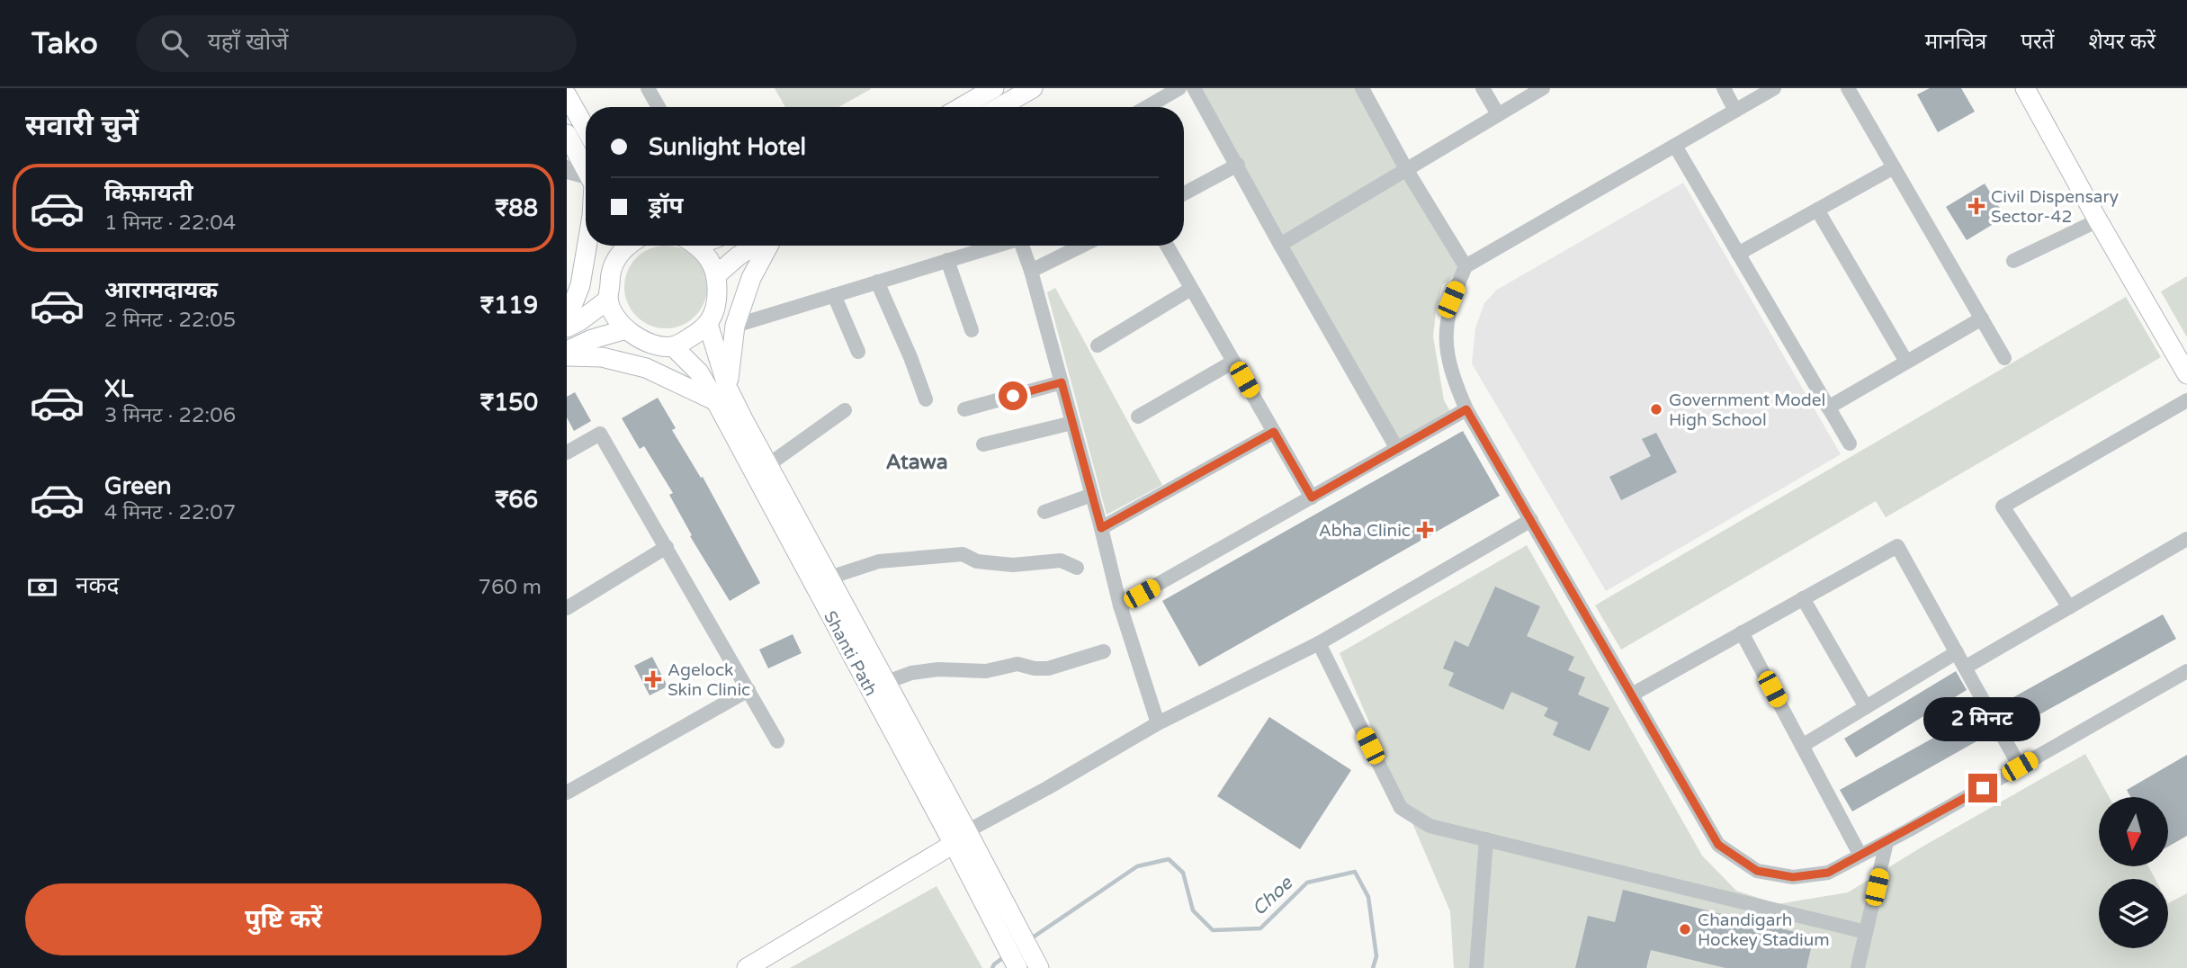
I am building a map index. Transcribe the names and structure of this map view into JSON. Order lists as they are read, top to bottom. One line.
{"streets":{"main road":["Shanti Path"]},"districts":["Atawa"],"water":["Choe"],"places":{"health":["Civil Dispensary Sector-42","Abha Clinic","Agelock Skin Clinic"],"other":["Government Model High School","Chandigarh Hockey Stadium"]},"north":"bottom","page":{"header":"Tako","search":"यहाँ खोजें","nav":["मानचित्र","परतें","शेयर करें"],"heading":"सवारी चुनें","banner":["Sunlight Hotel","ड्रॉप"],"list":[{"name":"किफ़ायती","note":"1 मिनट · 22:04","value":"₹88"},{"name":"आरामदायक","note":"2 मिनट · 22:05","value":"₹119"},{"name":"XL","note":"3 मिनट · 22:06","value":"₹150"},{"name":"Green","note":"4 मिनट · 22:07","value":"₹66"}],"pay":["नकद","760 m"],"bubble":"2 मिनट","buttons":"पुष्टि करें"}}
